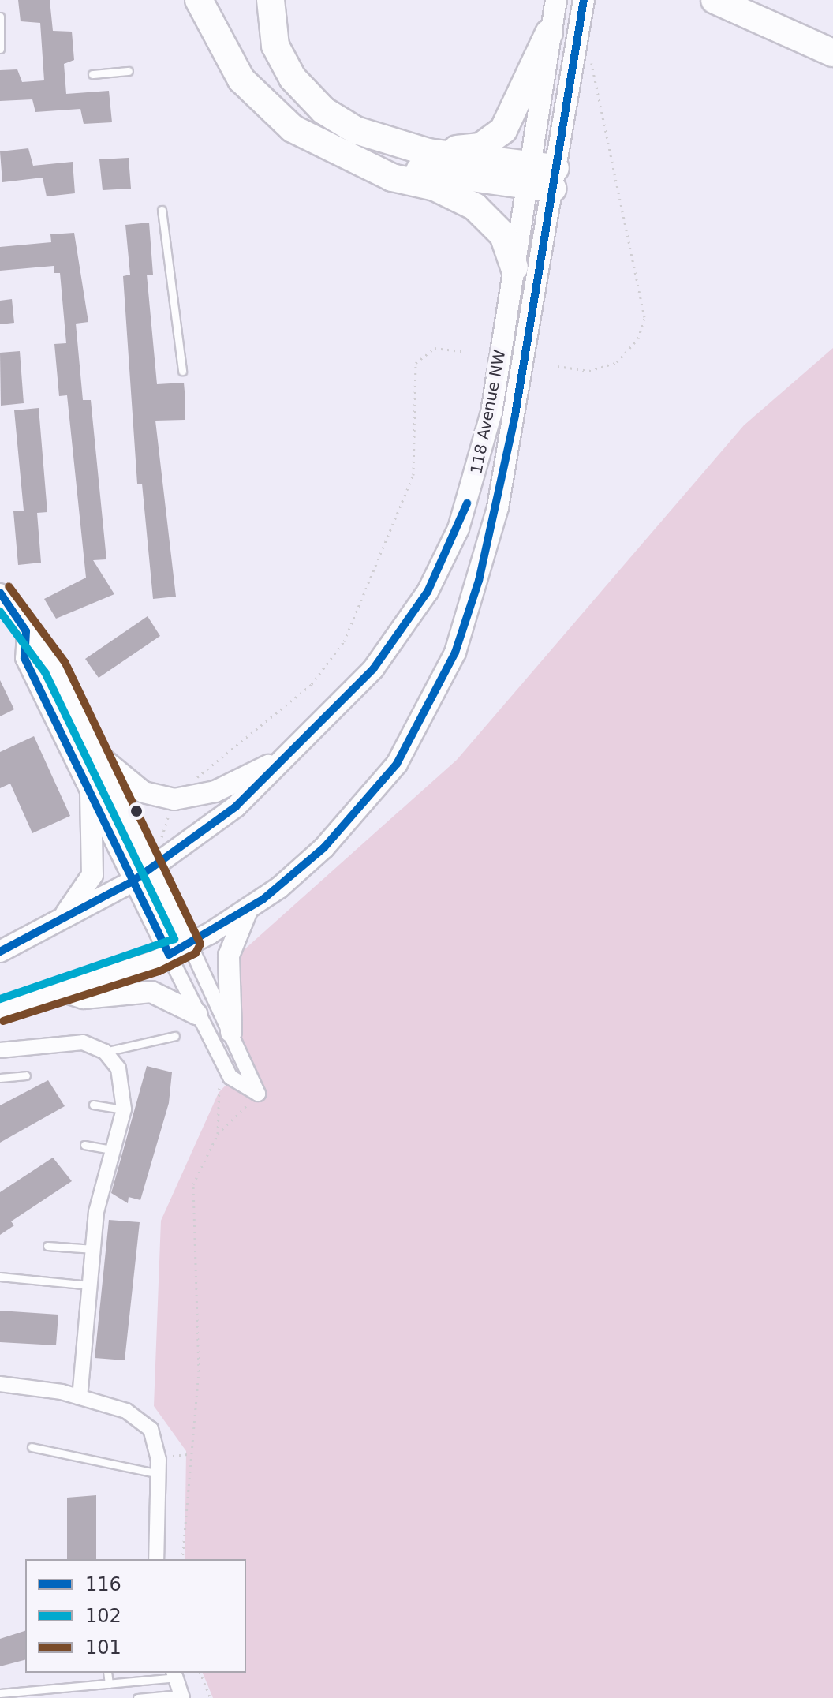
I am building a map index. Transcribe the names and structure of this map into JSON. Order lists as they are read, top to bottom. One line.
{"streets":{"main road":["118 Avenue NW"]},"lines":["transit line 116","transit line 101","transit line 102"],"legend":["116","102","101"]}
